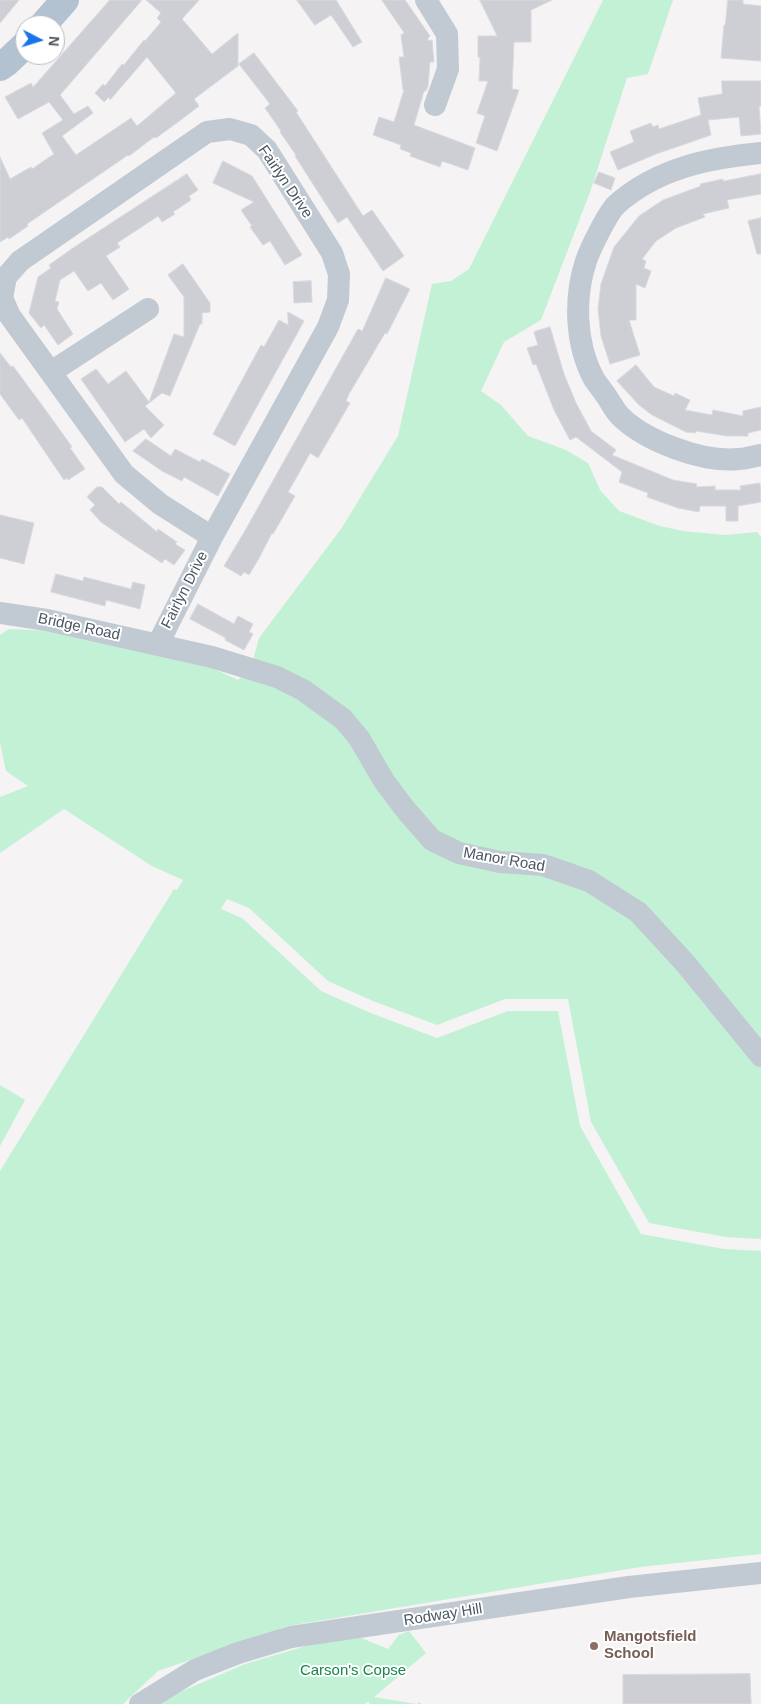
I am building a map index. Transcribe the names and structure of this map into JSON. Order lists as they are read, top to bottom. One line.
{"streets":{"street":["Fairlyn Drive","Bridge Road","Manor Road","Rodway Hill"]},"crossings":[["Fairlyn Drive","Bridge Road"],["Bridge Road","Manor Road"]],"parks":["Carson's Copse"],"places":["Mangotsfield School"],"north":"right"}
